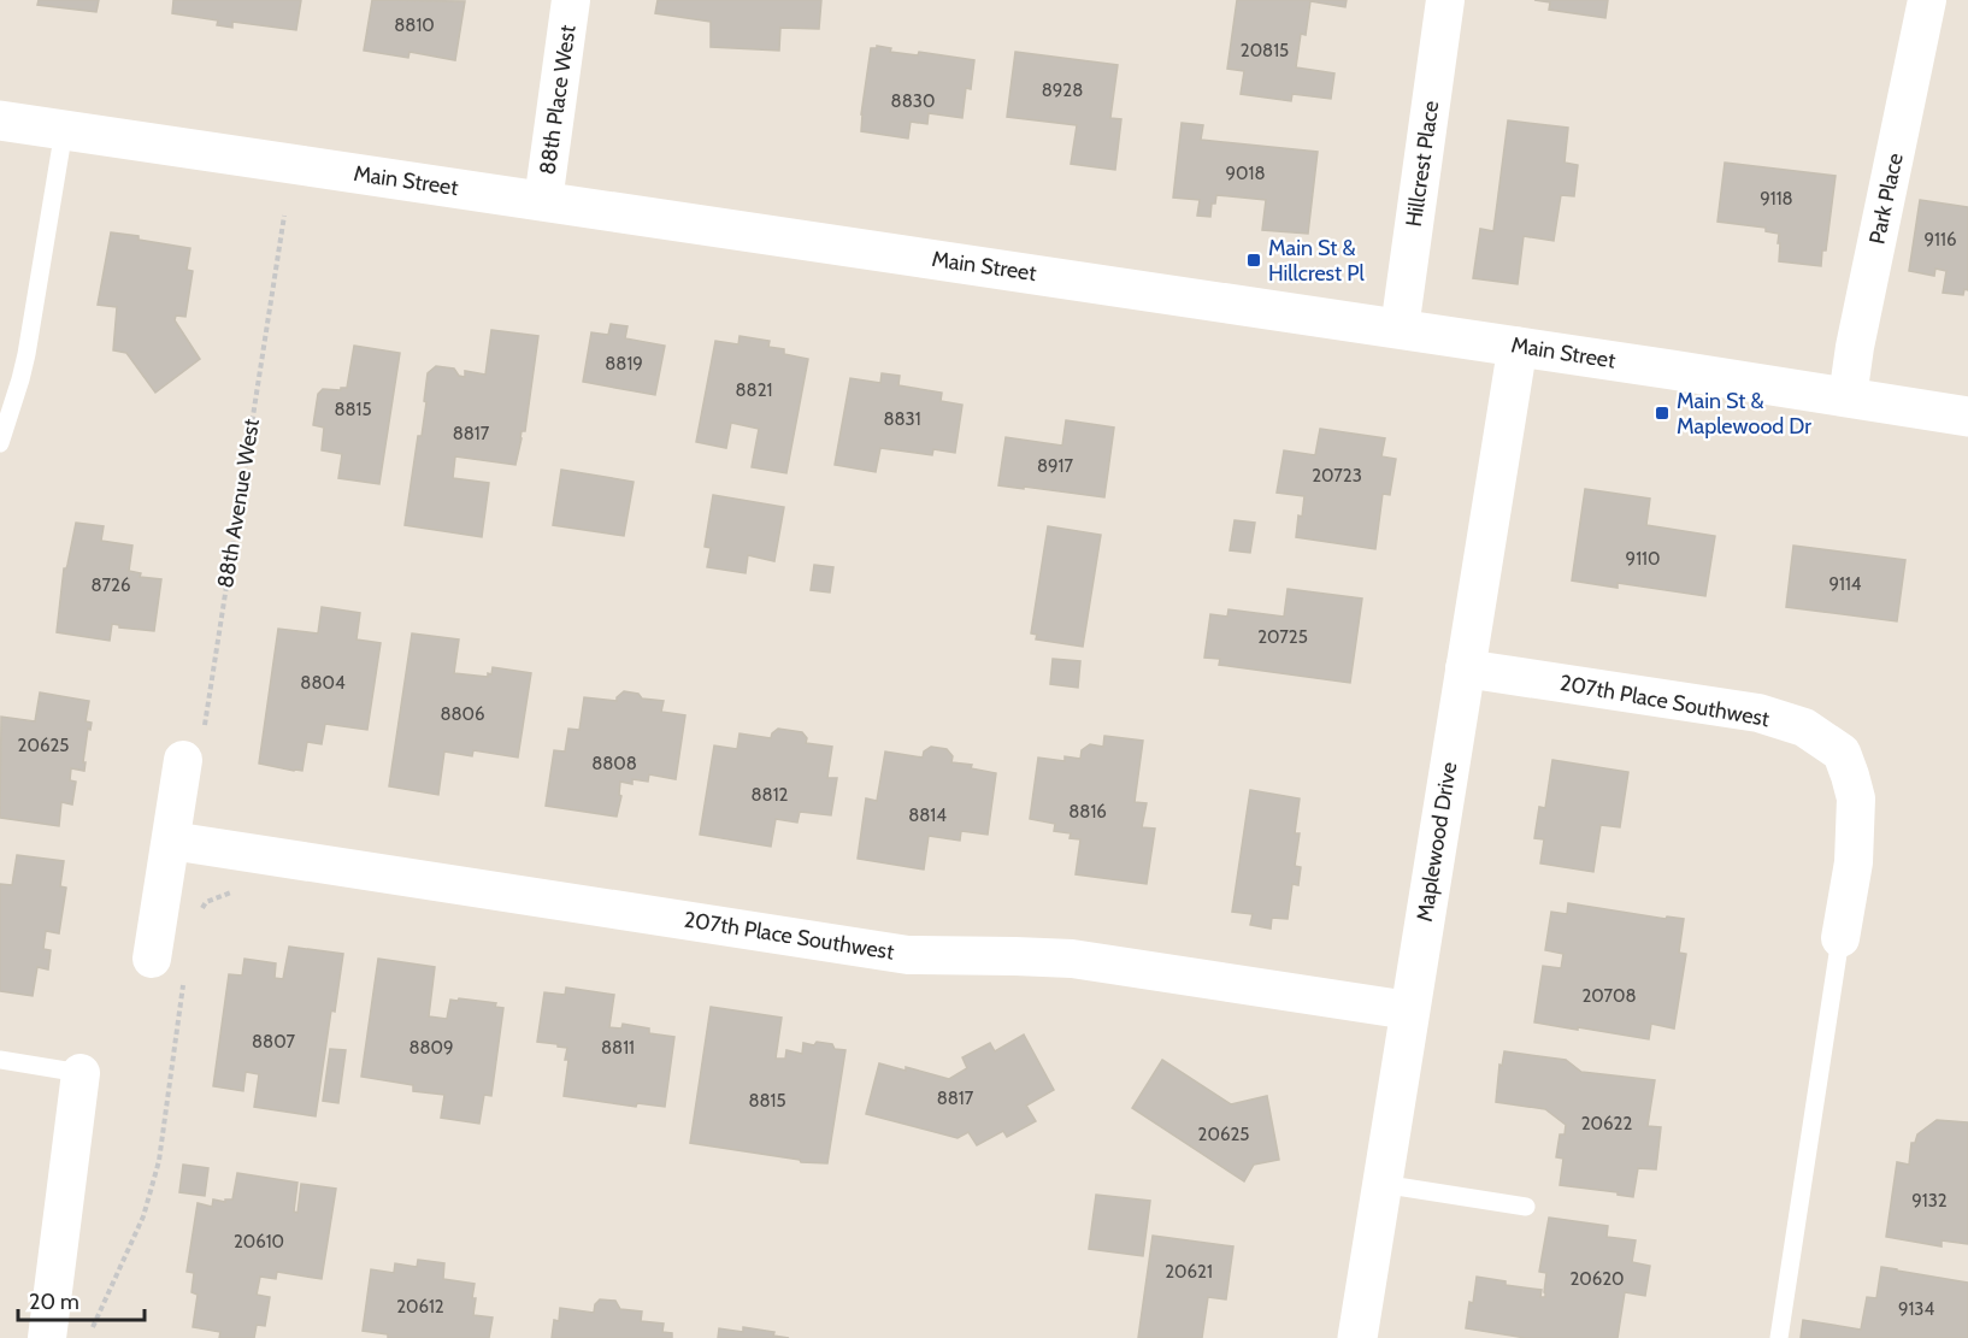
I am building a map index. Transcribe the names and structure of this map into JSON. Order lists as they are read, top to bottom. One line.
{"streets":{"main road":["Main Street","Maplewood Drive"],"street":["88th Place West","Hillcrest Place","Park Place","207th Place Southwest"],"path":["88th Avenue West"]},"crossings":[["88th Place West","Main Street"],["Hillcrest Place","Main Street"],["Main Street","Park Place"],["Main Street","Maplewood Drive"],["207th Place Southwest","Maplewood Drive"]],"places":{"transit":["Main St & Hillcrest Pl","Main St & Maplewood Dr"]},"house_numbers":["8810","20815","8928","8830","9018","9118","9116","8819","8821","8815","8831","8817","8917","20723","9110","9114","8726","20725","8804","8806","20625","8808","8812","8816","8814","20708","8807","8809","8811","8817","8815","20622","20625","9132","20610","20621","20620","20612","9134"],"scale_bar":"20 m"}
